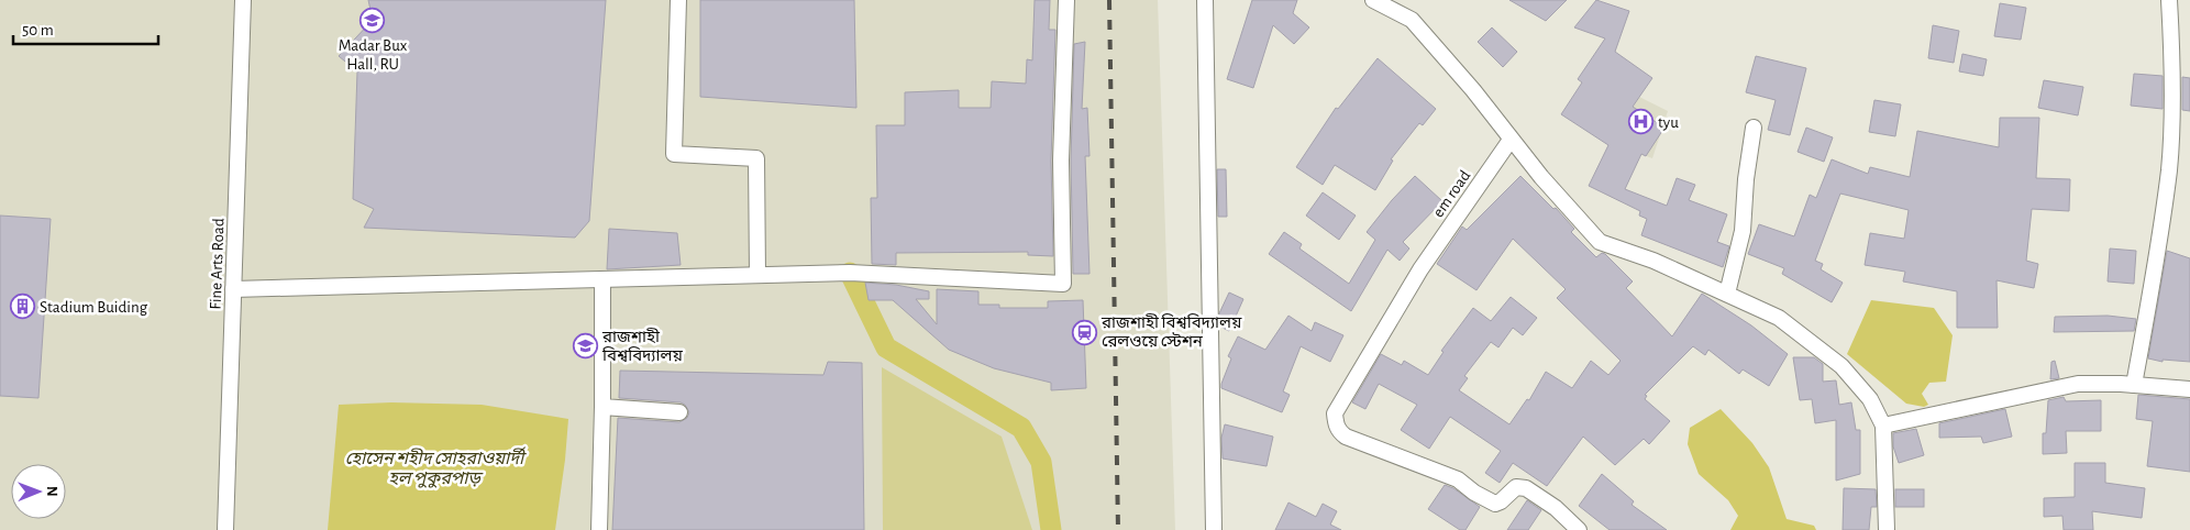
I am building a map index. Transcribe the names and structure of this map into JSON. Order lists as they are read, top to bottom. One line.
{"streets":{"street":["em road","Fine Arts Road"]},"water":["হোসেন শহীদ সোহরাওয়ার্দী হল পুকুরপাড়"],"places":{"school or university":["Madar Bux Hall, RU","রাজশাহী বিশ্ববিদ্যালয়"],"hospital":["tyu"],"building":["Stadium Buiding"],"station":["রাজশাহী বিশ্ববিদ্যালয় রেলওয়ে স্টেশন"]},"scale_bar":"50 m","north":"right"}
